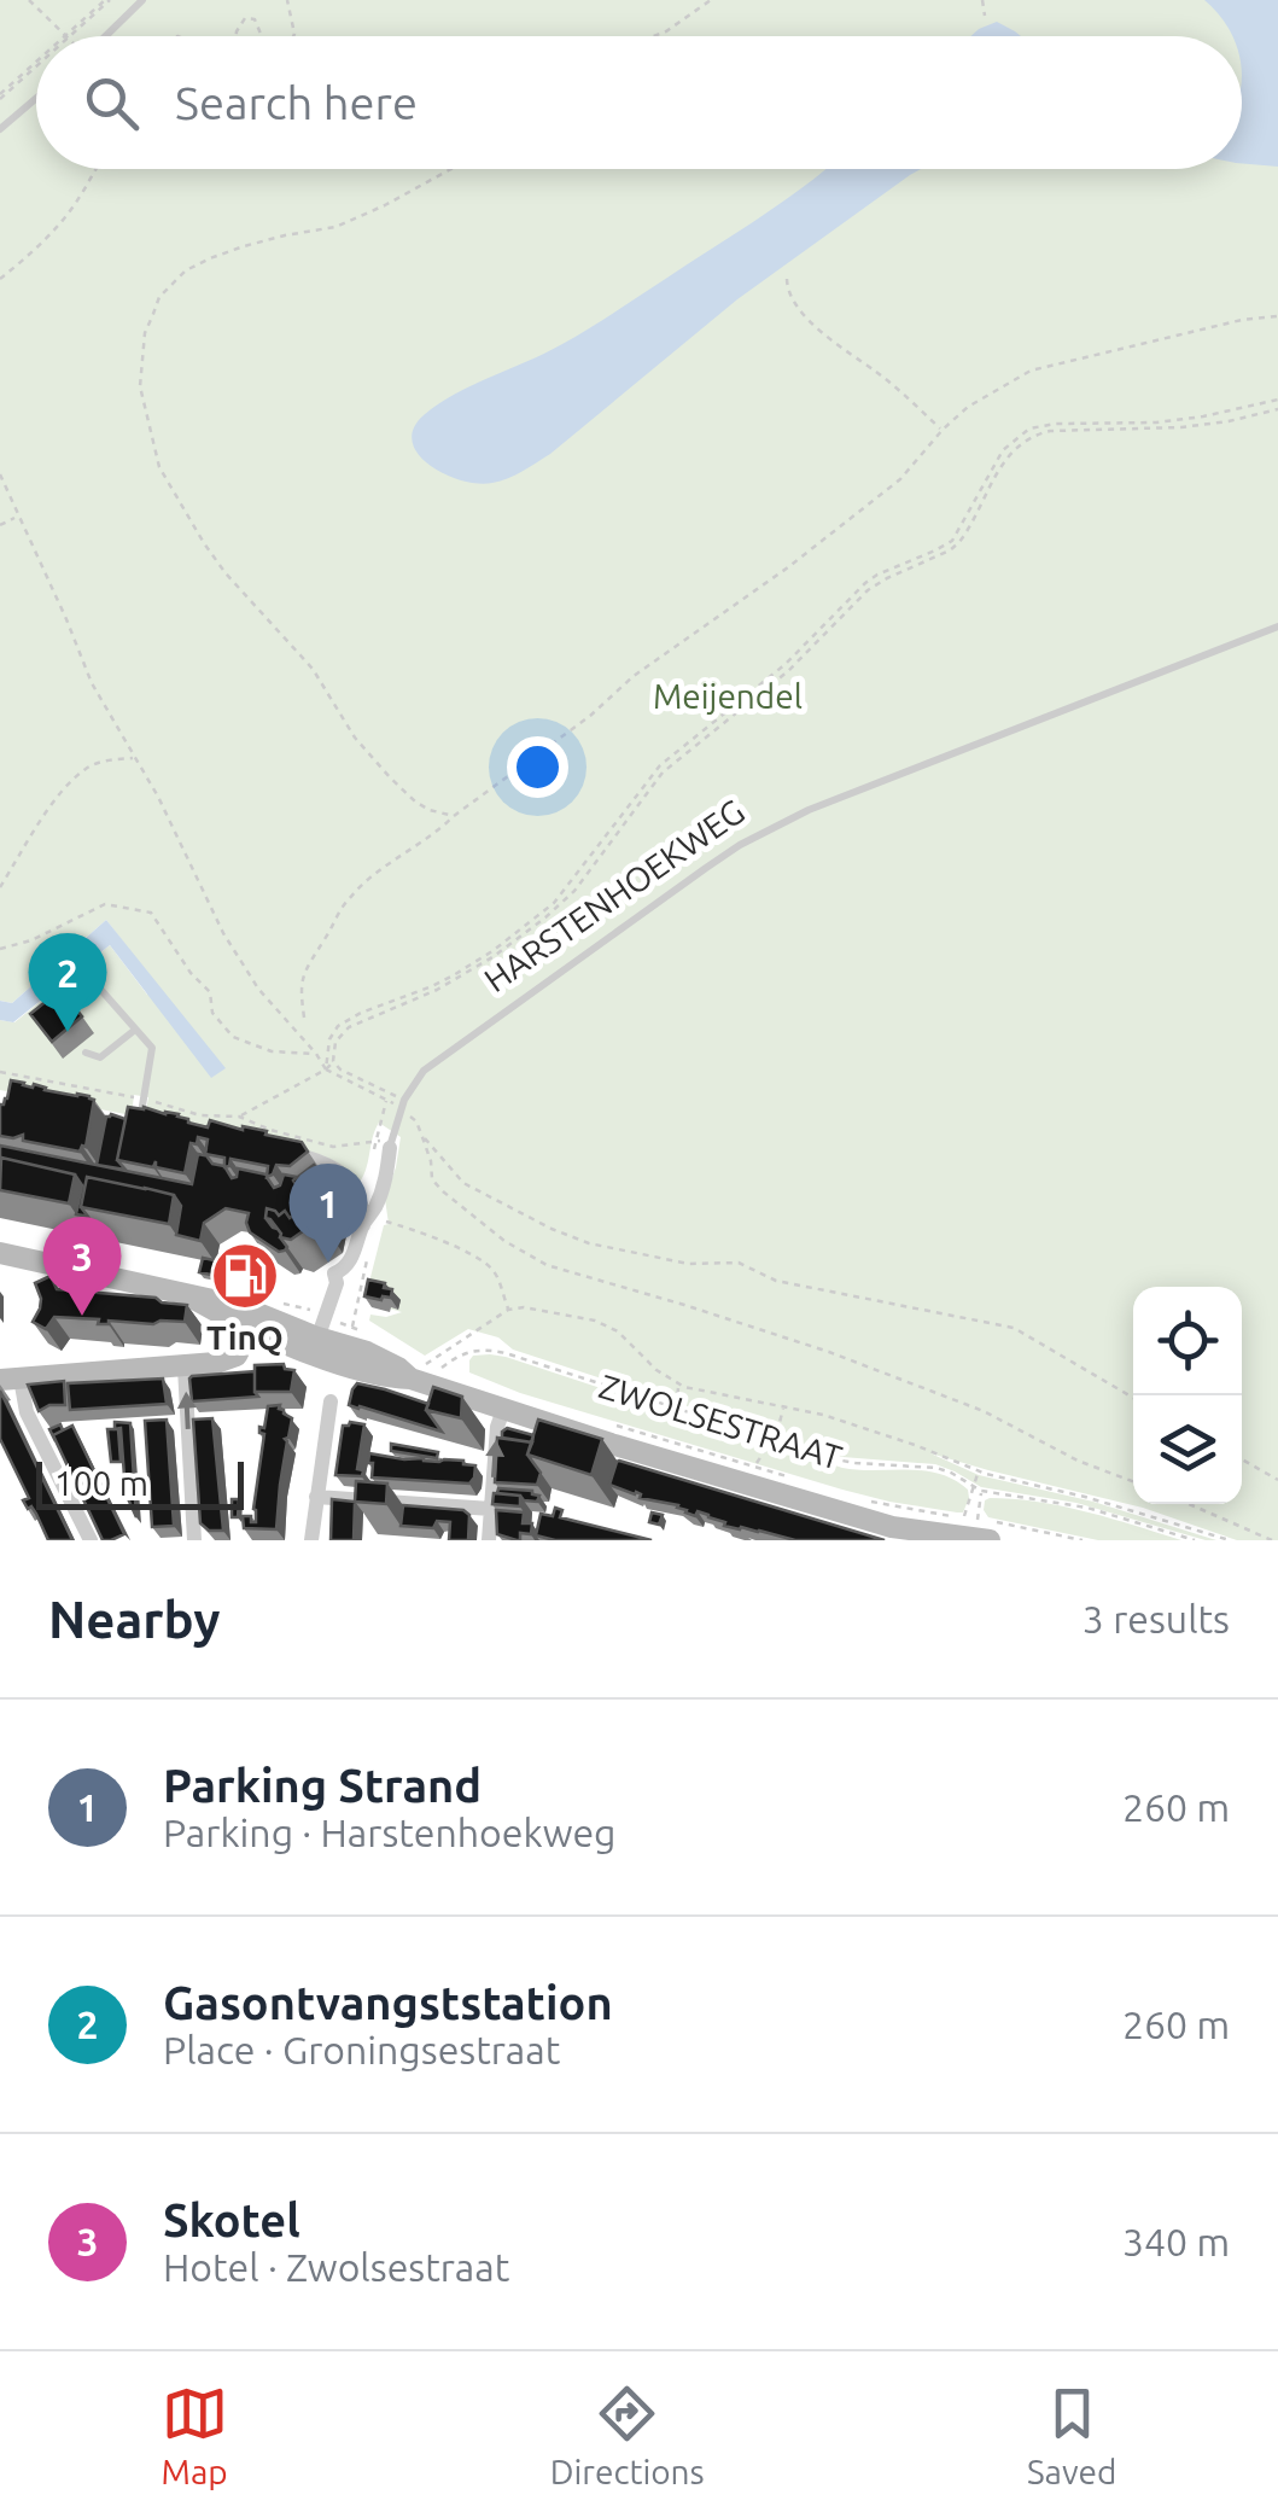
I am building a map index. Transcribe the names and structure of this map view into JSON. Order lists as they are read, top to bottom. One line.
{"streets":{"main road":["ZWOLSESTRAAT"],"street":["HARSTENHOEKWEG"]},"crossings":[["HARSTENHOEKWEG","ZWOLSESTRAAT"]],"parks":["Meijendel"],"places":{"fuel station":["TinQ"]},"scale_bar":"100 m","page":{"search":"Search here","pins":["2","1","3"],"scale":"100 m","heading":["Nearby","3 results"],"list":[{"mark":"1","name":"Parking Strand","note":"Parking · Harstenhoekweg","value":"260 m"},{"mark":"2","name":"Gasontvangststation","note":"Place · Groningsestraat","value":"260 m"},{"mark":"3","name":"Skotel","note":"Hotel · Zwolsestraat","value":"340 m"}],"nav":["Map","Directions","Saved"]}}
